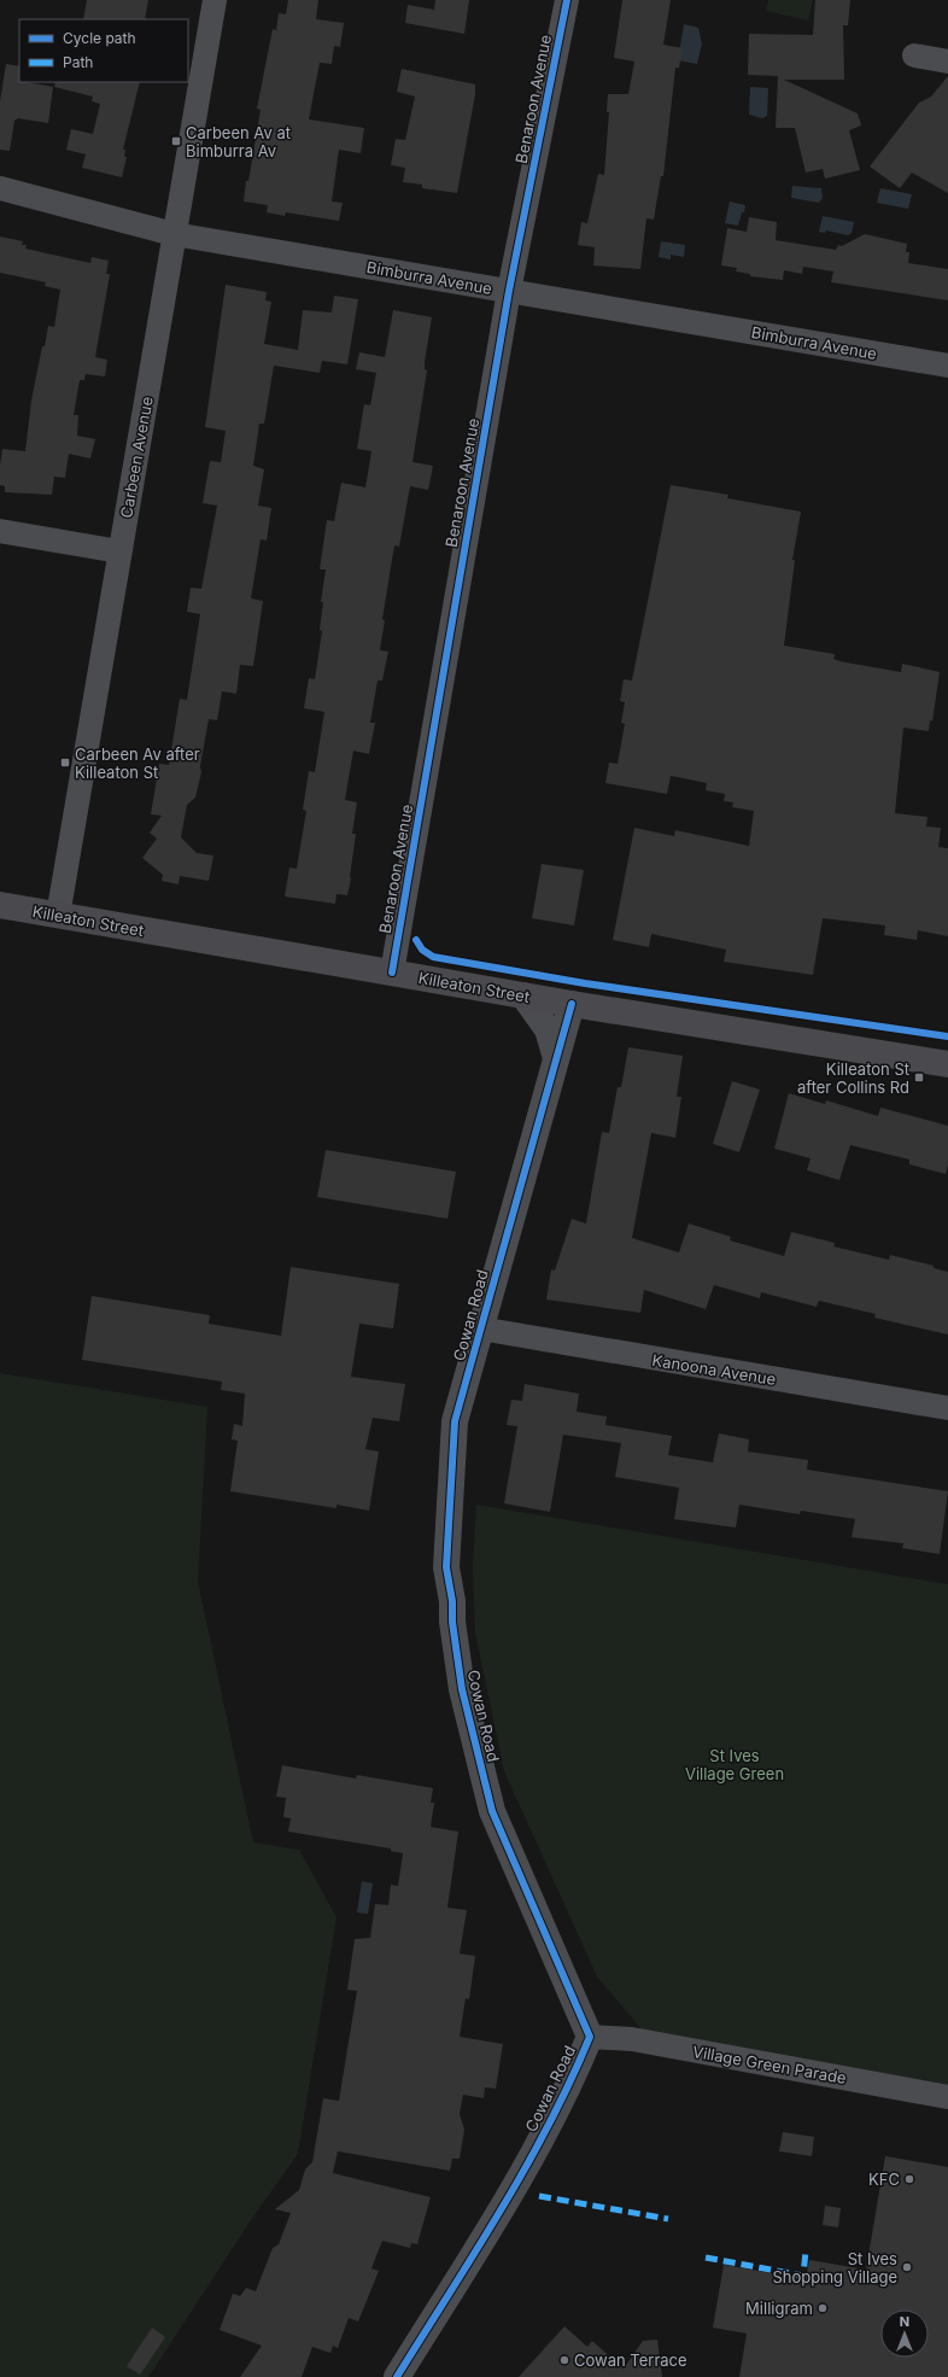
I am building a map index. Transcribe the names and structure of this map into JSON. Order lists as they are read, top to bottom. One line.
{"streets":{"main road":["Killeaton Street"],"street":["Benaroon Avenue","Bimburra Avenue","Carbeen Avenue","Cowan Road","Kanoona Avenue","Village Green Parade"]},"crossings":[["Benaroon Avenue","Bimburra Avenue"],["Benaroon Avenue","Killeaton Street"],["Bimburra Avenue","Carbeen Avenue"],["Carbeen Avenue","Killeaton Street"],["Killeaton Street","Cowan Road"],["Cowan Road","Kanoona Avenue"],["Cowan Road","Village Green Parade"]],"parks":["St Ives Village Green"],"places":{"transit":["Carbeen Av at Bimburra Av","Carbeen Av after Killeaton St","Killeaton St after Collins Rd"],"other":["KFC","St Ives Shopping Village","Milligram","Cowan Terrace"]},"legend":["Cycle path","Path"],"north":"top"}
